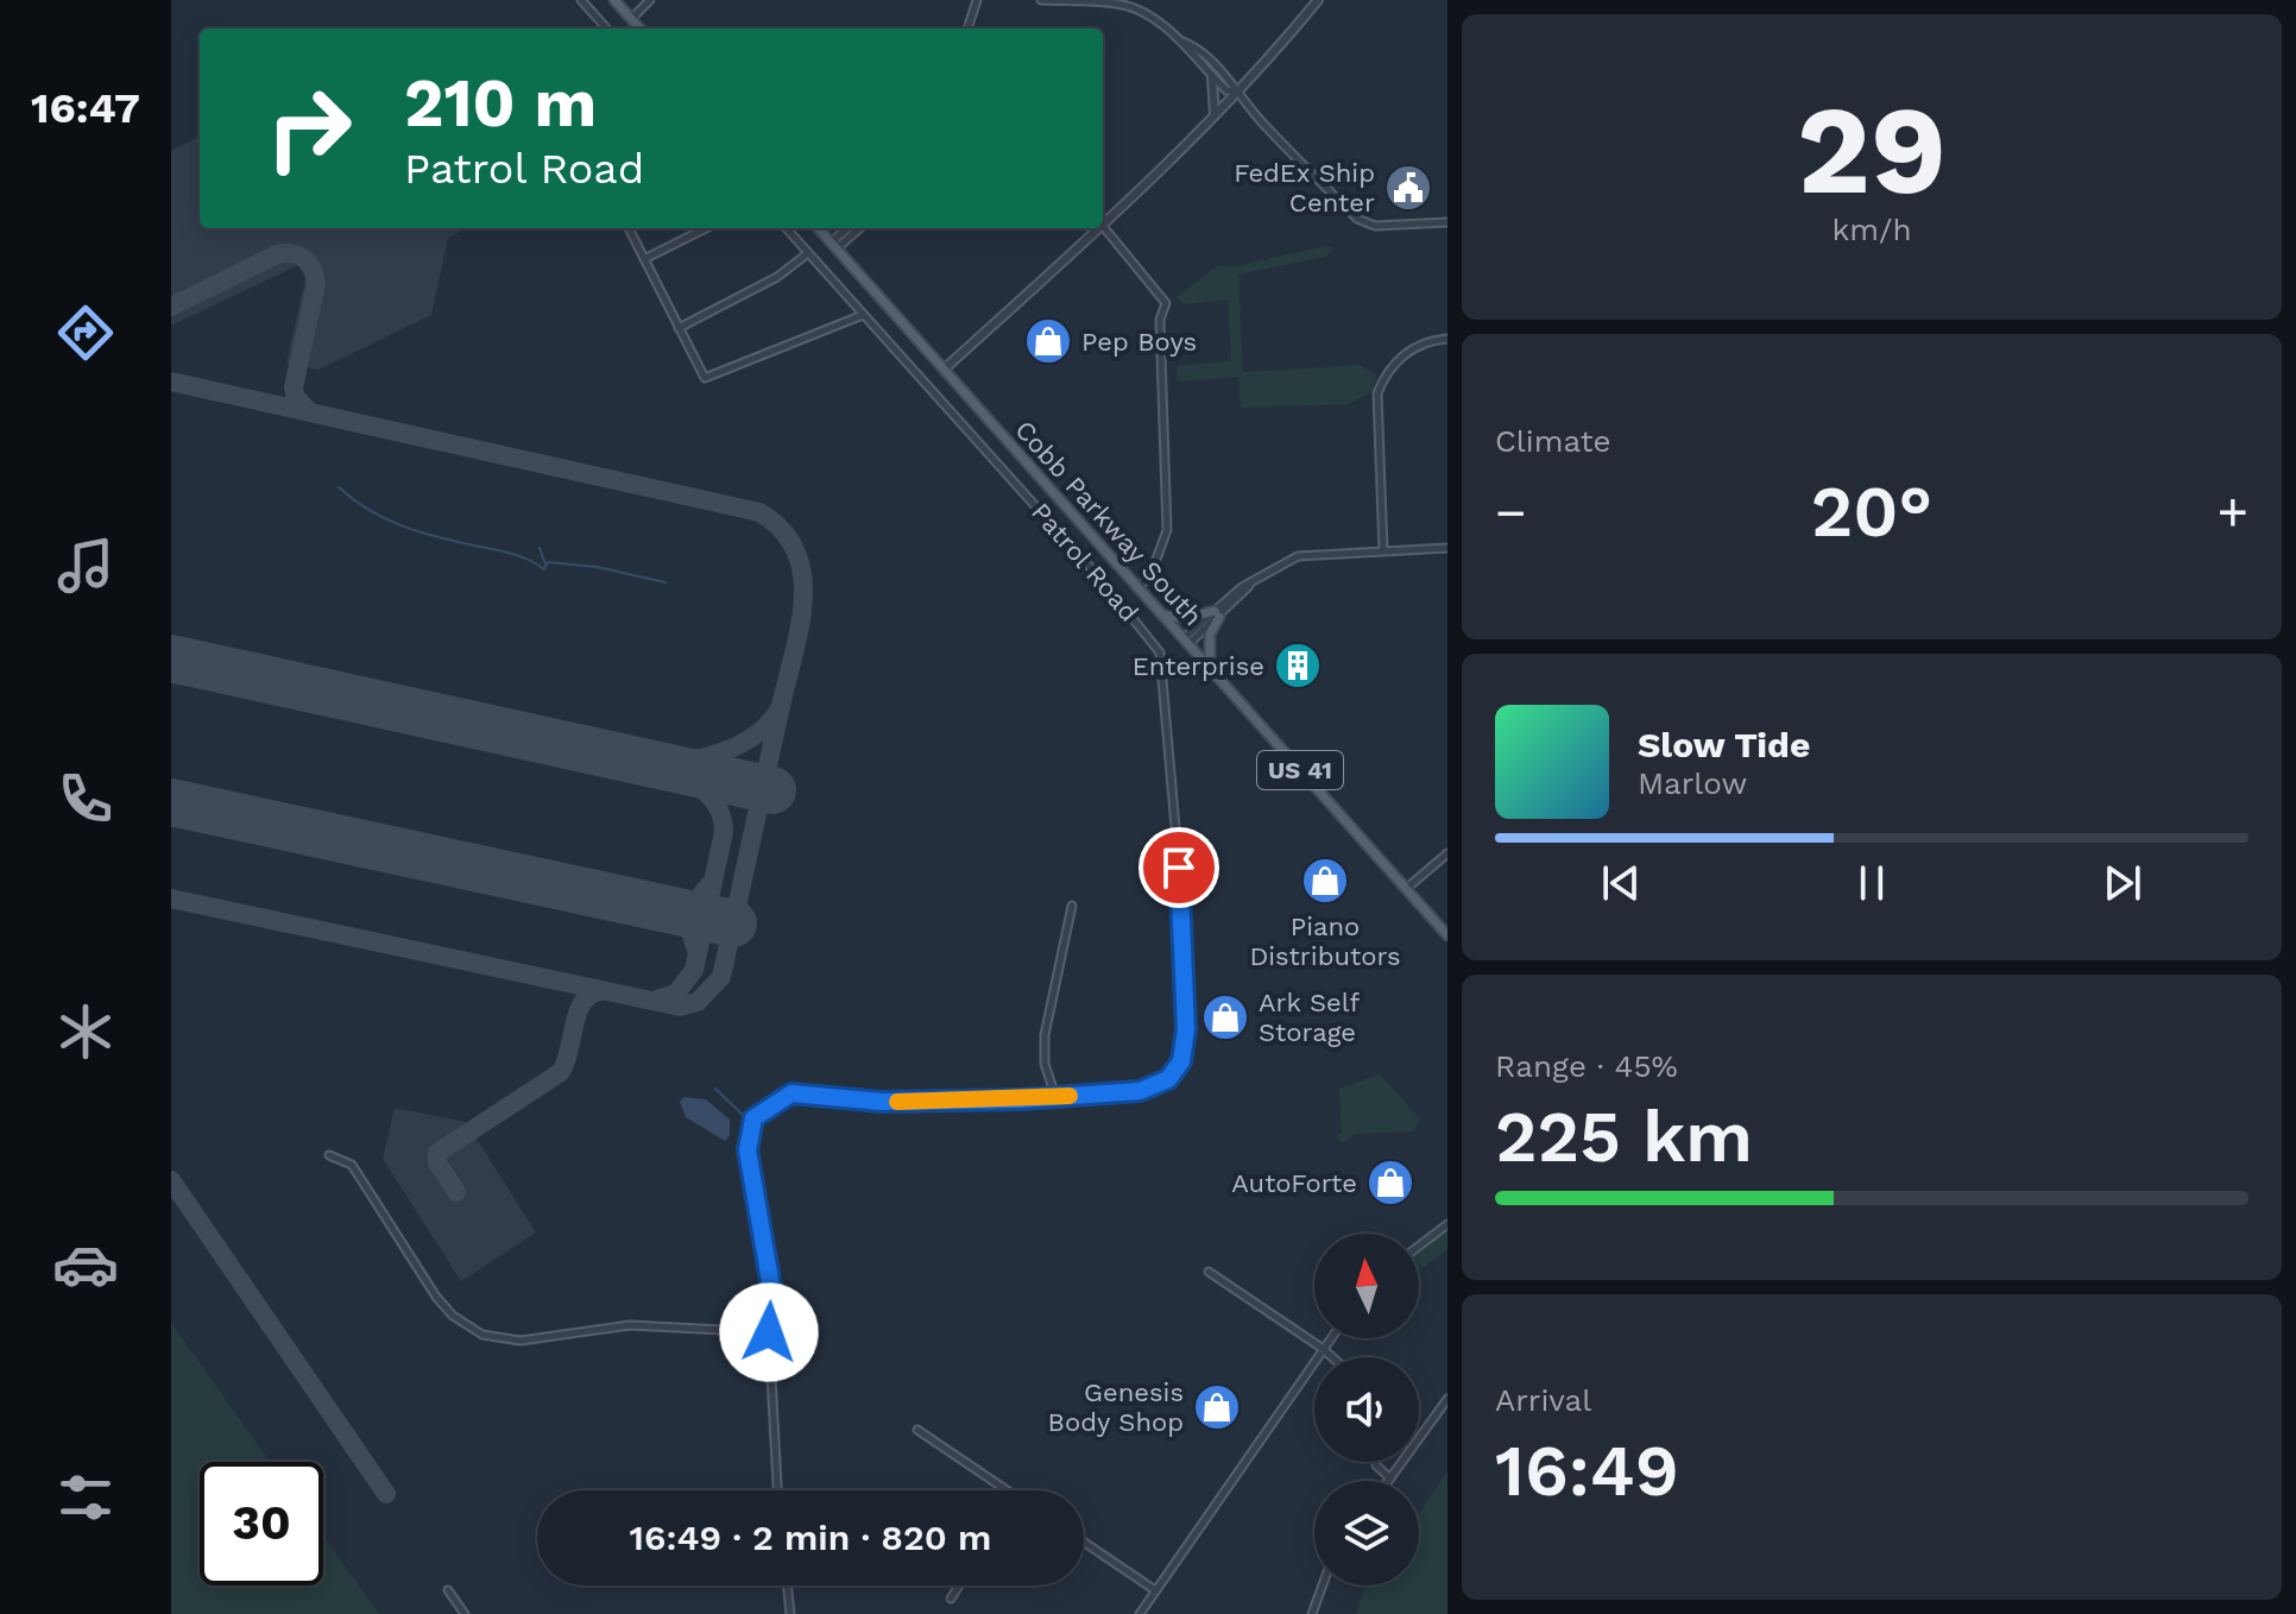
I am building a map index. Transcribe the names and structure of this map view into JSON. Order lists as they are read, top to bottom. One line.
{"streets":{"main road":["Cobb Parkway South","US 41"],"street":["Patrol Road"]},"places":{"public building":["FedEx Ship Center"],"shop":["Pep Boys","Piano Distributors","Ark Self Storage","AutoForte","Genesis Body Shop"],"building":["Enterprise"]},"north":"top","page":{"tabs":"16:47","tile":[["29","km/h"],"Climate",["Range · 45%","225 km"],["Arrival","16:49"]],"turn":["210 m","Patrol Road"],"heat":["−","20°","+"],"song":["Slow Tide","Marlow"],"limit":"30","trip":"16:49 · 2 min · 820 m"}}
